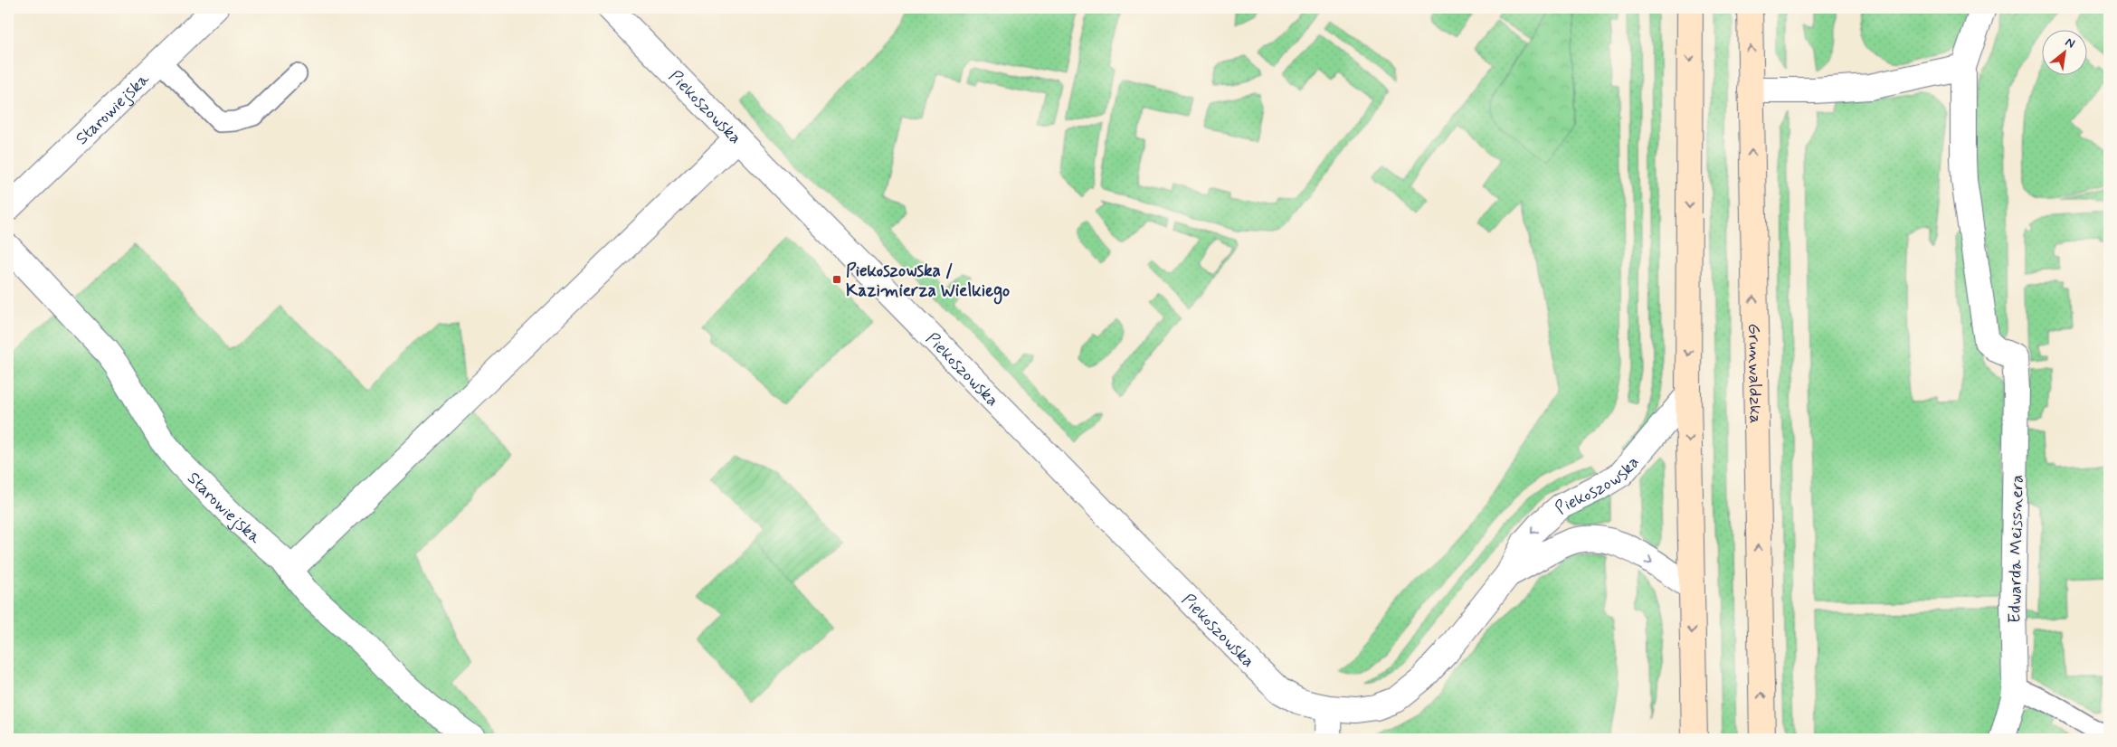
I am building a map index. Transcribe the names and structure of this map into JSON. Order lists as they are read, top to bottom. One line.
{"streets":{"main road":["Grunwaldzka"],"street":["Piekoszowska","Starowiejska","Edwarda Meissnera"]},"places":{"transit":["Piekoszowska / Kazimierza Wielkiego"]},"north":"top right"}
